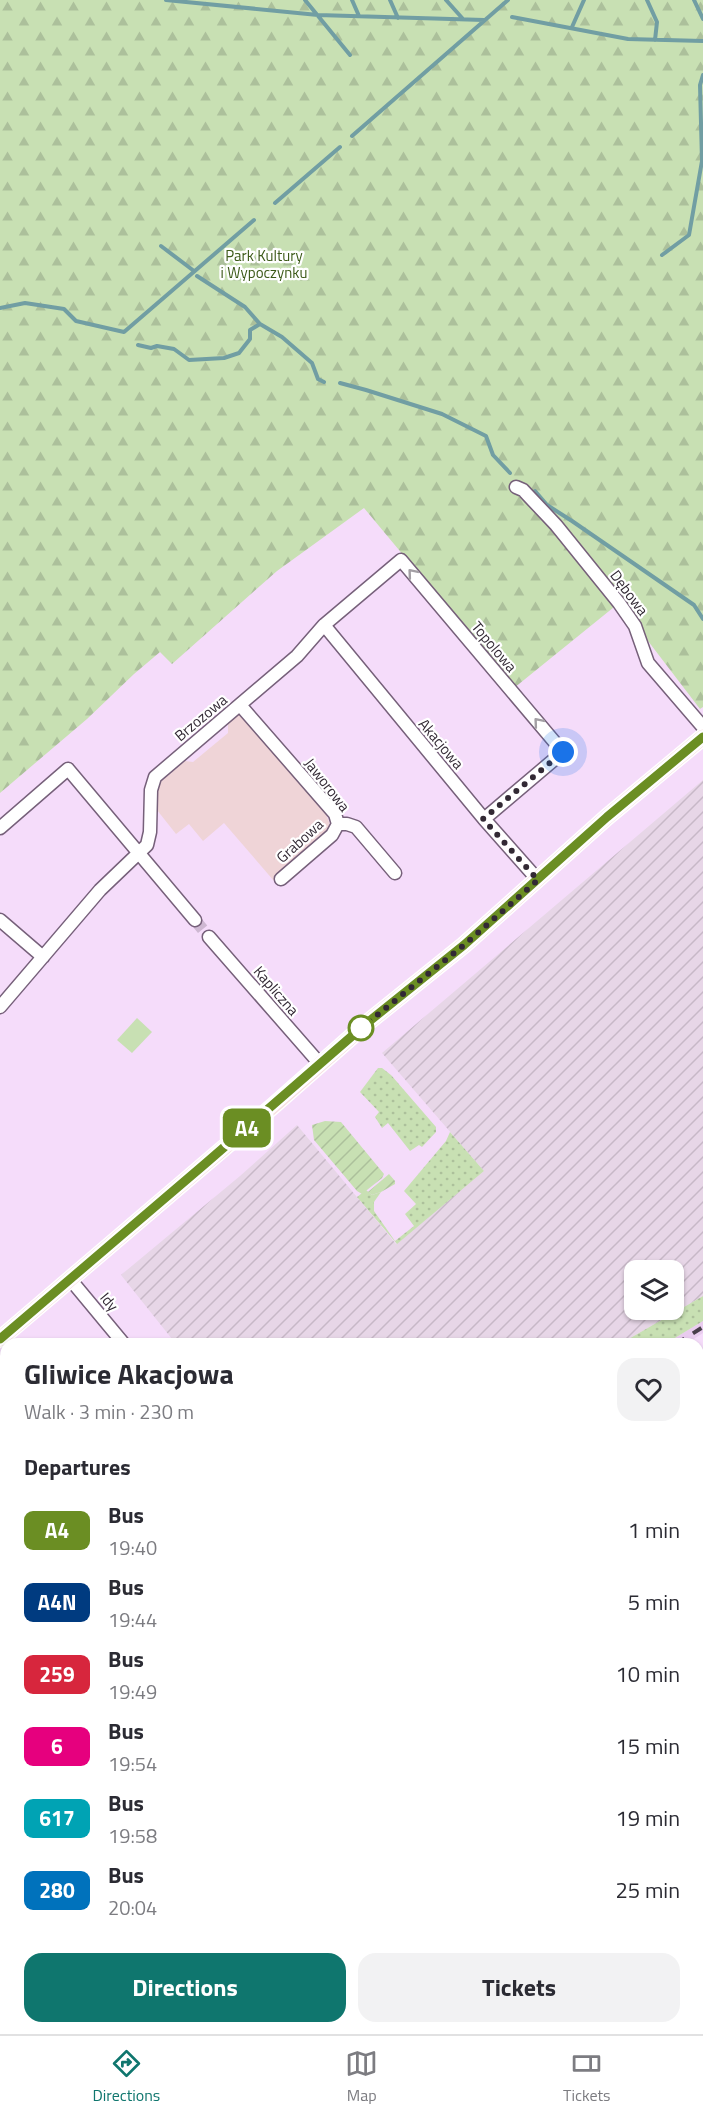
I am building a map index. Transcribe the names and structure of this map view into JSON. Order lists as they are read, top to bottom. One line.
{"streets":{"street":["Dębowa","Topolowa","Brzozowa","Akacjowa","Jaworowa","Grabowa","Kapliczna","Idy"]},"crossings":[["Topolowa","Brzozowa"],["Topolowa","Akacjowa"],["Brzozowa","Akacjowa"],["Brzozowa","Jaworowa"],["Jaworowa","Grabowa"]],"parks":["Park Kultury i Wypoczynku"],"lines":["bus line A4"],"page":{"on_map":"A4","heading":[["Gliwice Akacjowa","Walk · 3 min · 230 m"],"Departures"],"list":[{"mark":"A4","name":"Bus","note":"19:40","value":"1 min"},{"mark":"A4N","name":"Bus","note":"19:44","value":"5 min"},{"mark":"259","name":"Bus","note":"19:49","value":"10 min"},{"mark":"6","name":"Bus","note":"19:54","value":"15 min"},{"mark":"617","name":"Bus","note":"19:58","value":"19 min"},{"mark":"280","name":"Bus","note":"20:04","value":"25 min"}],"buttons":["Directions","Tickets"],"tabs":["Directions","Map","Tickets"]}}
